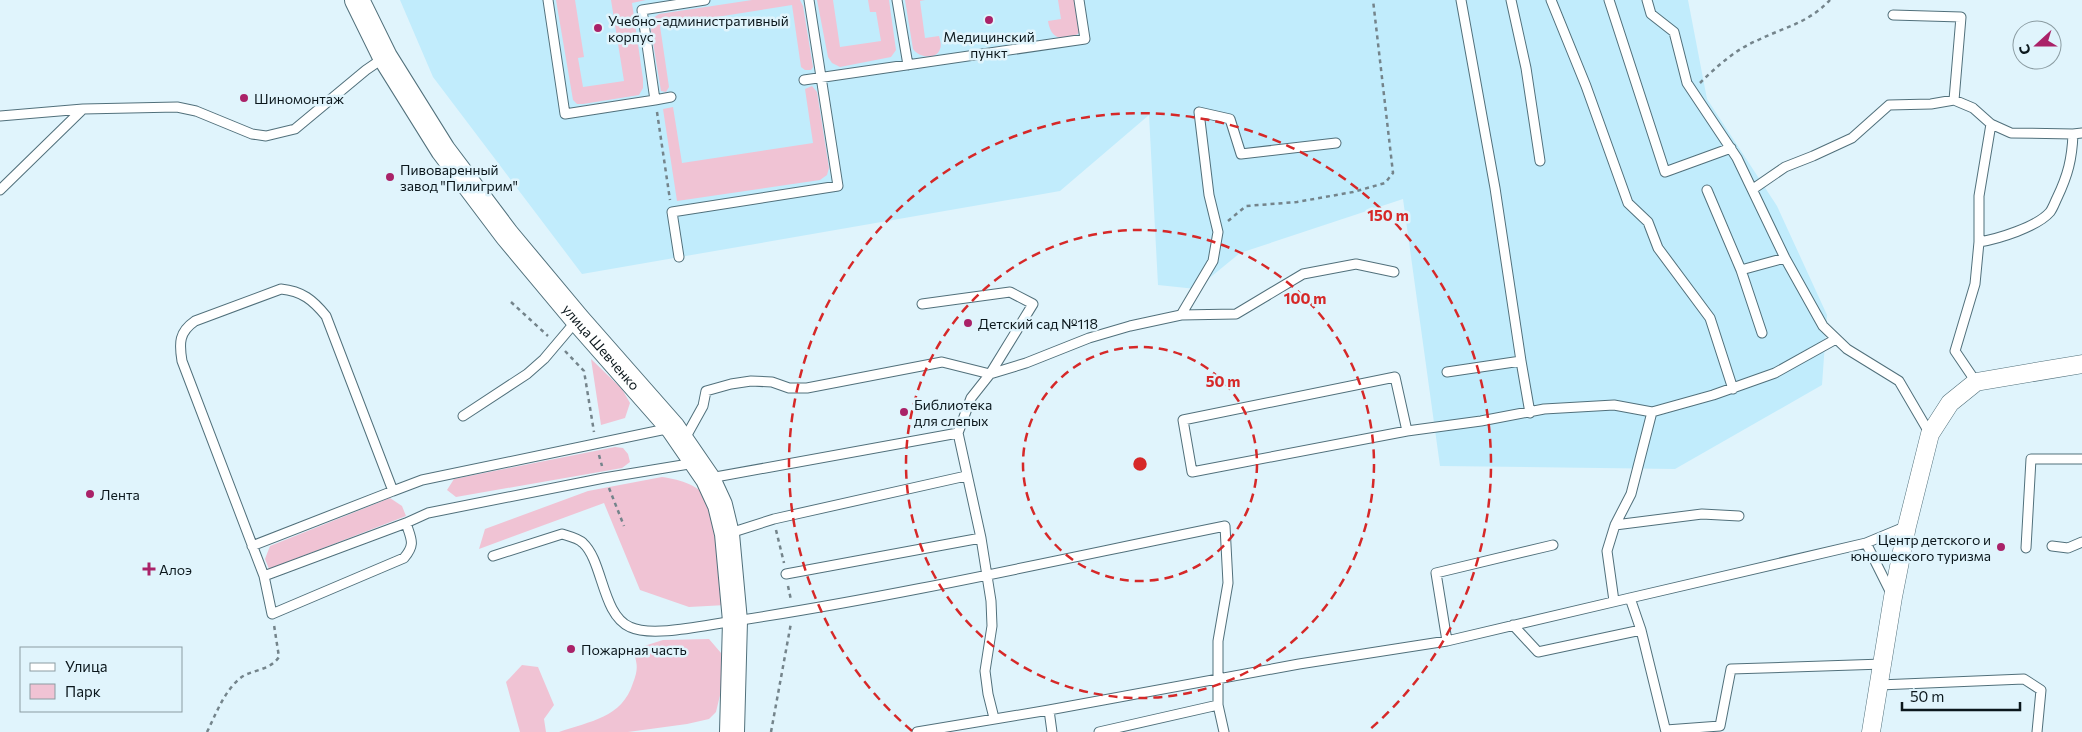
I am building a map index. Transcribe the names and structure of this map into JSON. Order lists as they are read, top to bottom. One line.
{"streets":{"main road":["улица Шевченко"]},"places":{"other":["Медицинский пункт","Учебно-административный корпус","Шиномонтаж","Пивоваренный завод \"Пилигрим\"","Детский сад №118","Библиотека для слепых","Лента","Центр детского и юношеского туризма","Пожарная часть"],"health":["Алоэ"]},"legend":["Улица","Парк"],"scale_bar":"50 m","north":"left","rings":["150 m","100 m","50 m"]}
